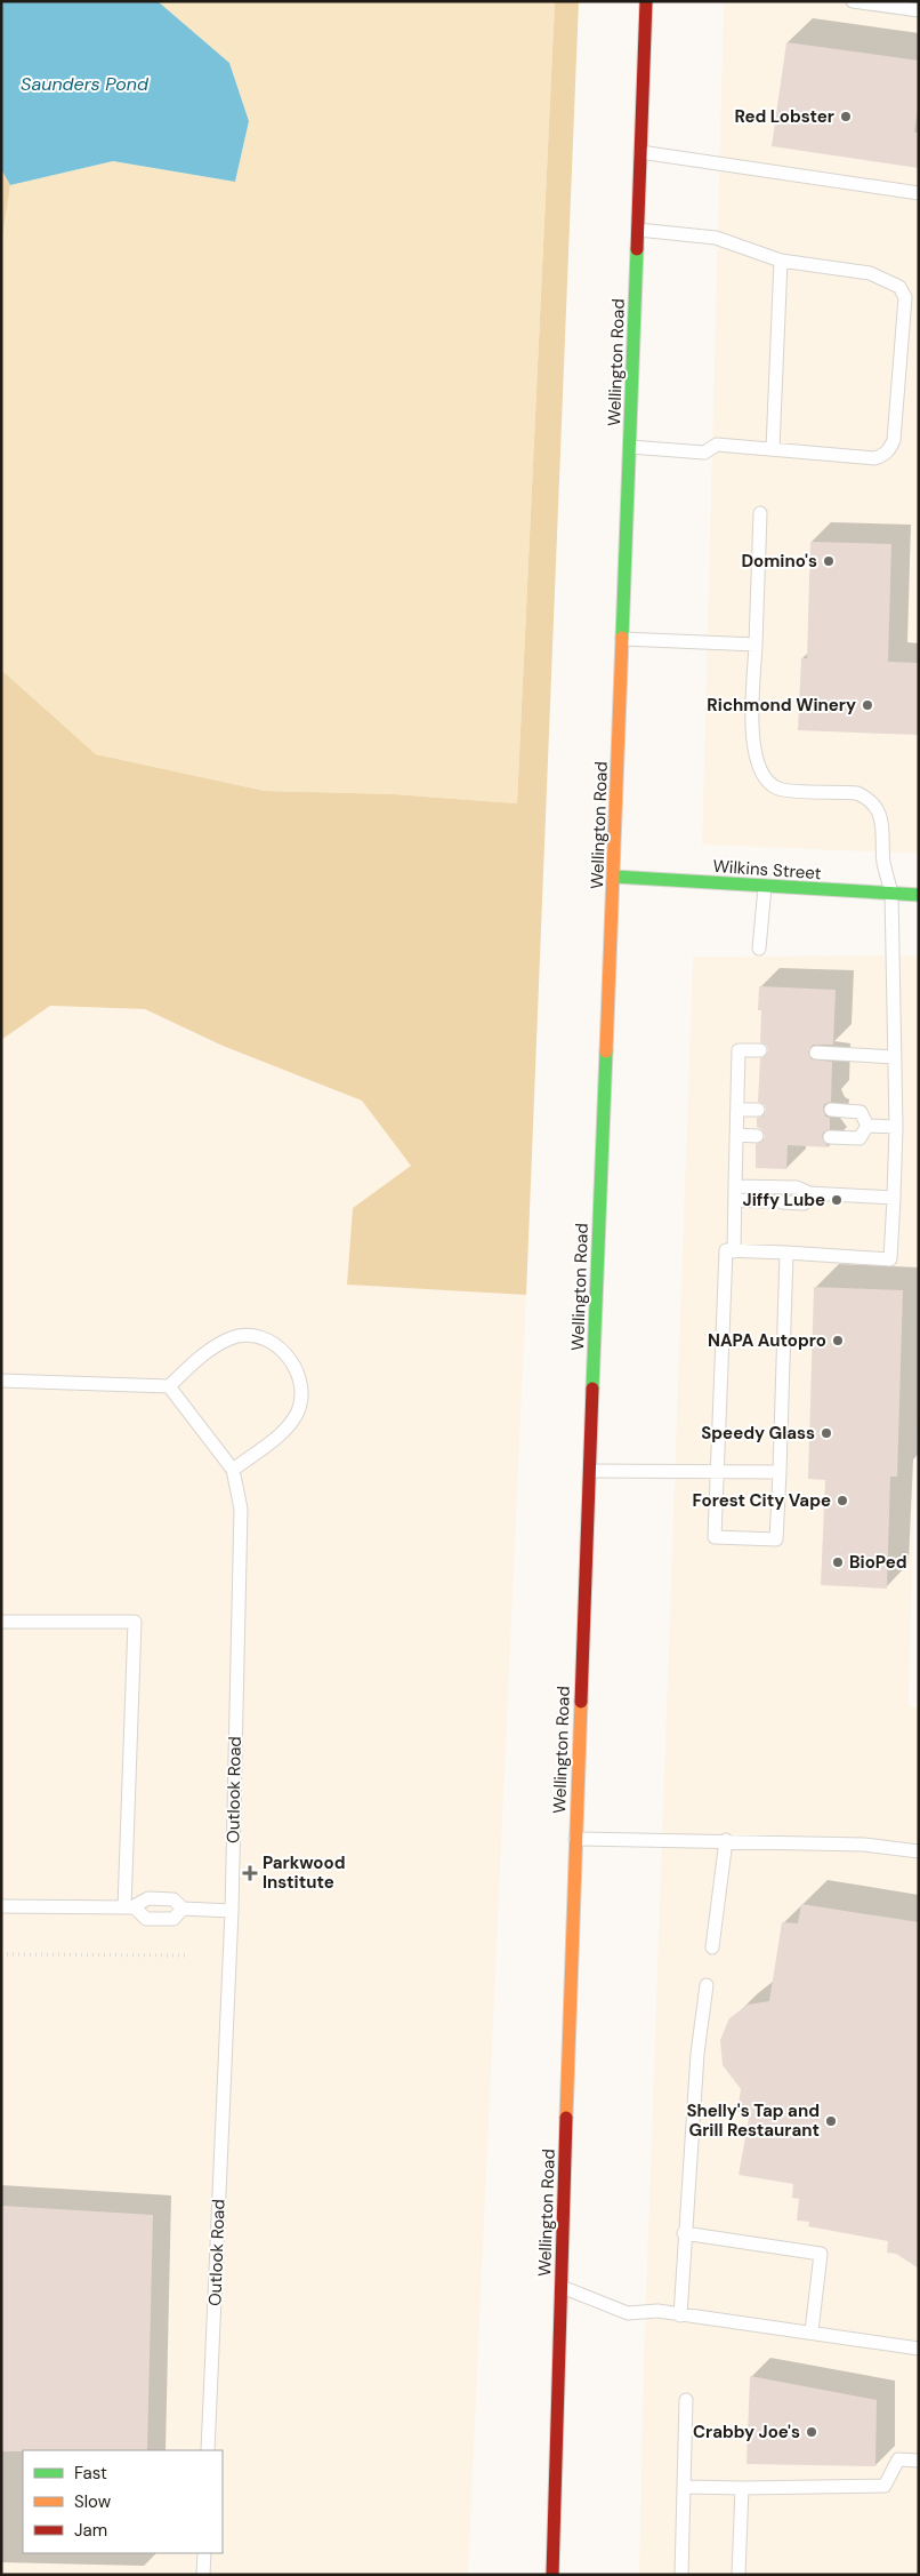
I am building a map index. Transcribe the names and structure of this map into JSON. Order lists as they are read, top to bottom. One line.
{"streets":{"main road":["Wellington Road","Wilkins Street"],"lane":["Outlook Road"]},"crossings":[["Wellington Road","Wilkins Street"]],"water":["Saunders Pond"],"places":{"other":["Red Lobster","Domino's","Richmond Winery","Jiffy Lube","NAPA Autopro","Speedy Glass","Forest City Vape","BioPed","Shelly's Tap and Grill Restaurant","Crabby Joe's"],"health":["Parkwood Institute"]},"legend":["Fast","Slow","Jam"]}
